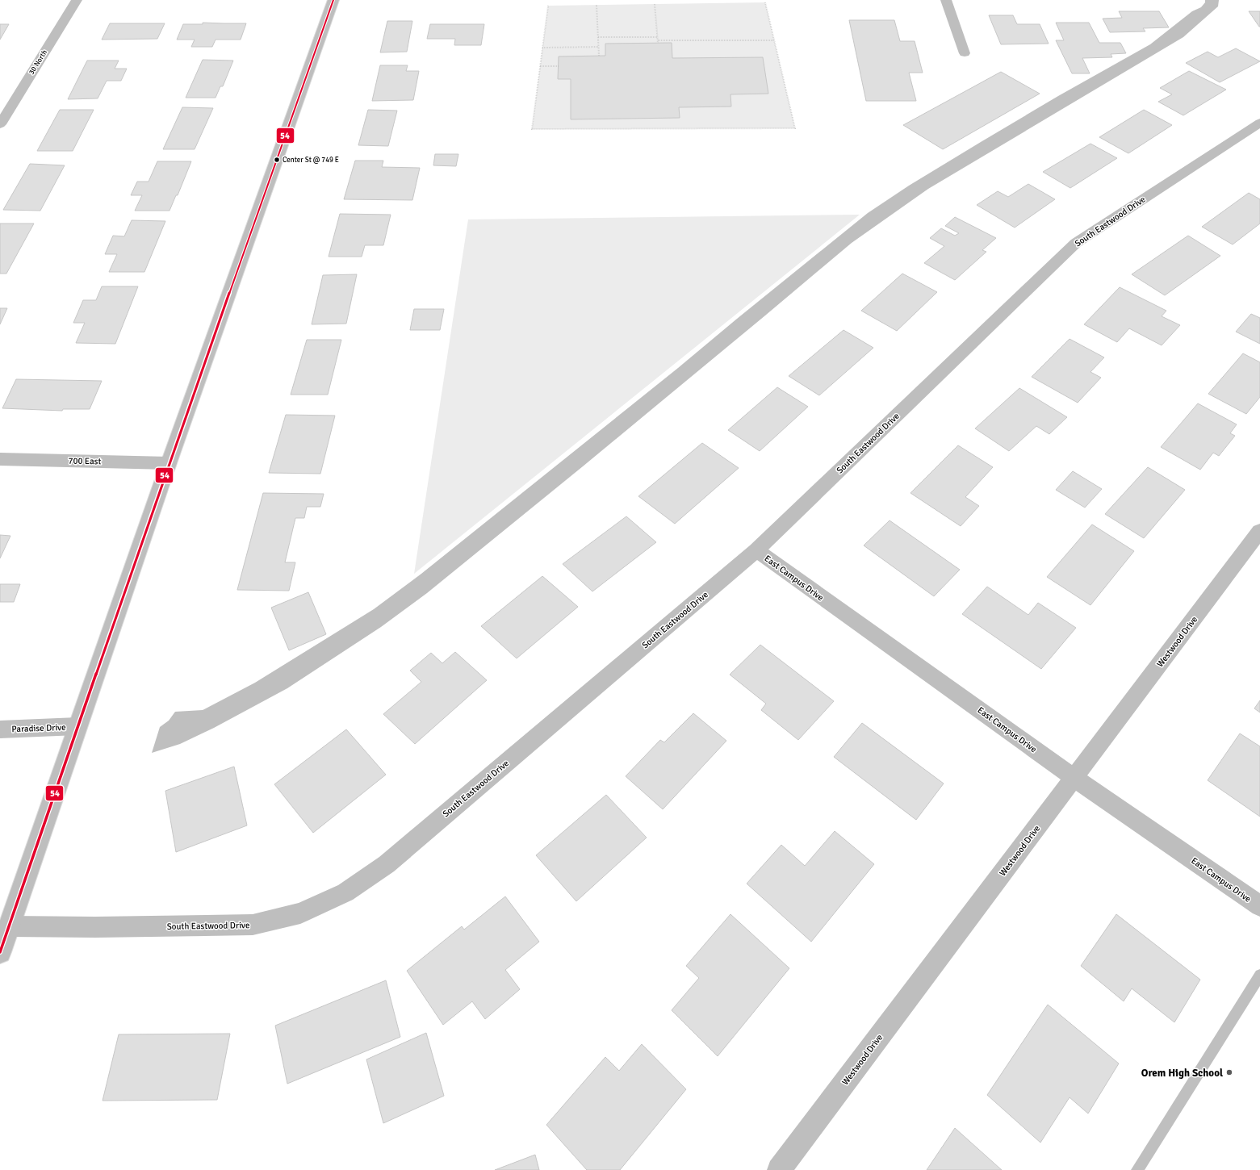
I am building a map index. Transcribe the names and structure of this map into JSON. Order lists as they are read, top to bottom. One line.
{"streets":{"street":["30 North","South Eastwood Drive","700 East","East Campus Drive","Westwood Drive","Paradise Drive"]},"crossings":[["South Eastwood Drive","East Campus Drive"],["East Campus Drive","Westwood Drive"]],"places":["Center St @ 749 E","Orem High School"],"lines":["transit line 54"]}
